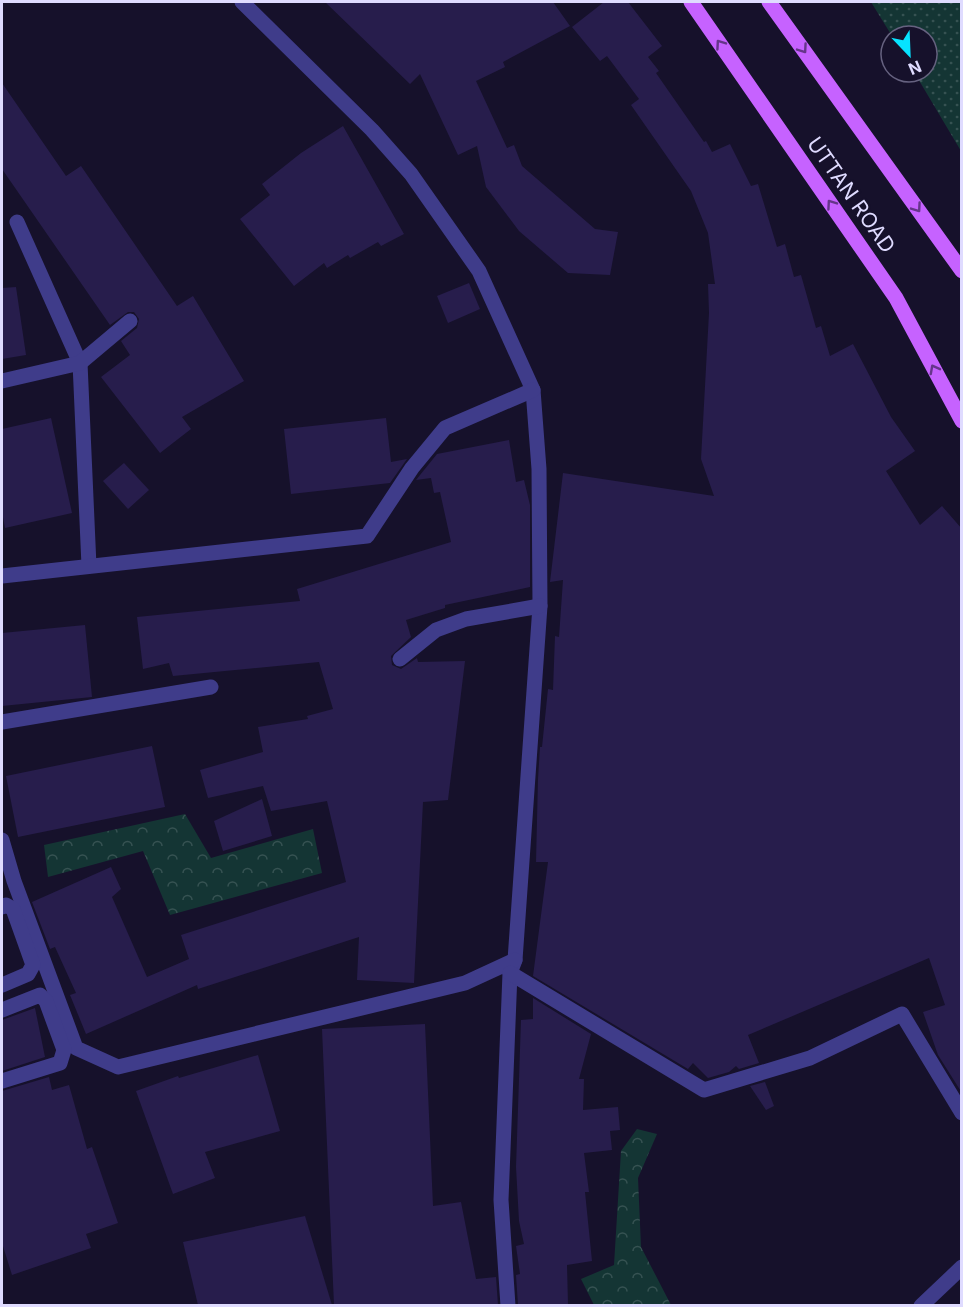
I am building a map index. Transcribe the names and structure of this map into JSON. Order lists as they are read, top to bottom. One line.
{"streets":{"main road":["UTTAN ROAD"]},"north":"bottom right"}
